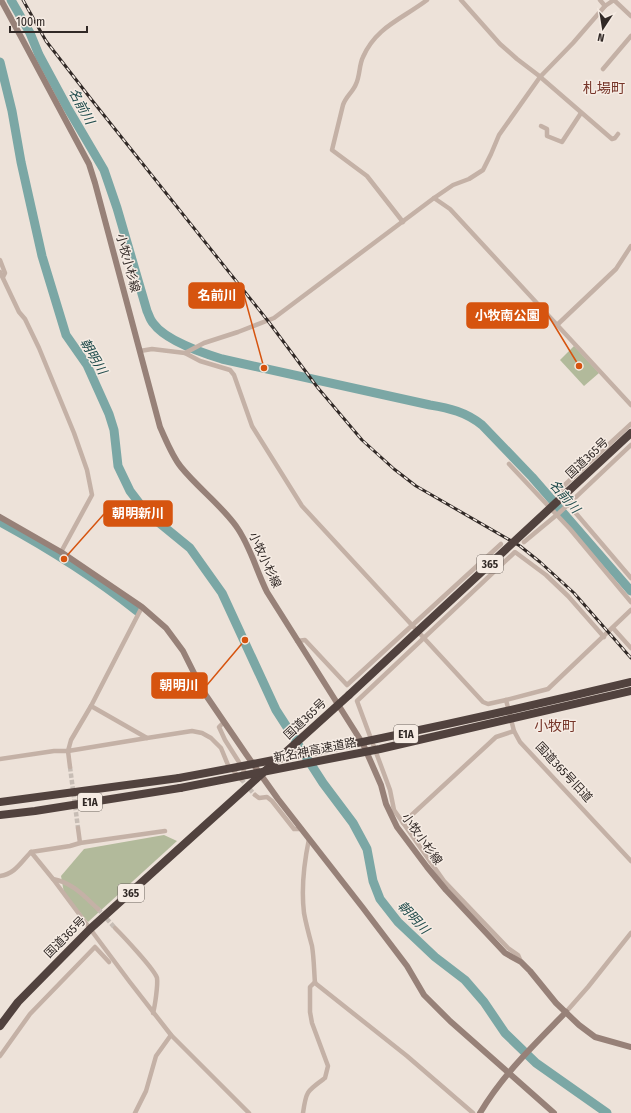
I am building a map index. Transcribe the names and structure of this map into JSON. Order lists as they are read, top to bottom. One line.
{"streets":{"highway":["国道365号","365","E1A","新名神高速道路"],"main road":["小牧小杉線"],"street":["国道365号旧道"]},"crossings":[["小牧小杉線","国道365号"]],"districts":["札場町","小牧町"],"water":["名前川","朝明川"],"places":["小牧南公園","名前川","朝明新川","朝明川"],"scale_bar":"100 m","north":"bottom"}
